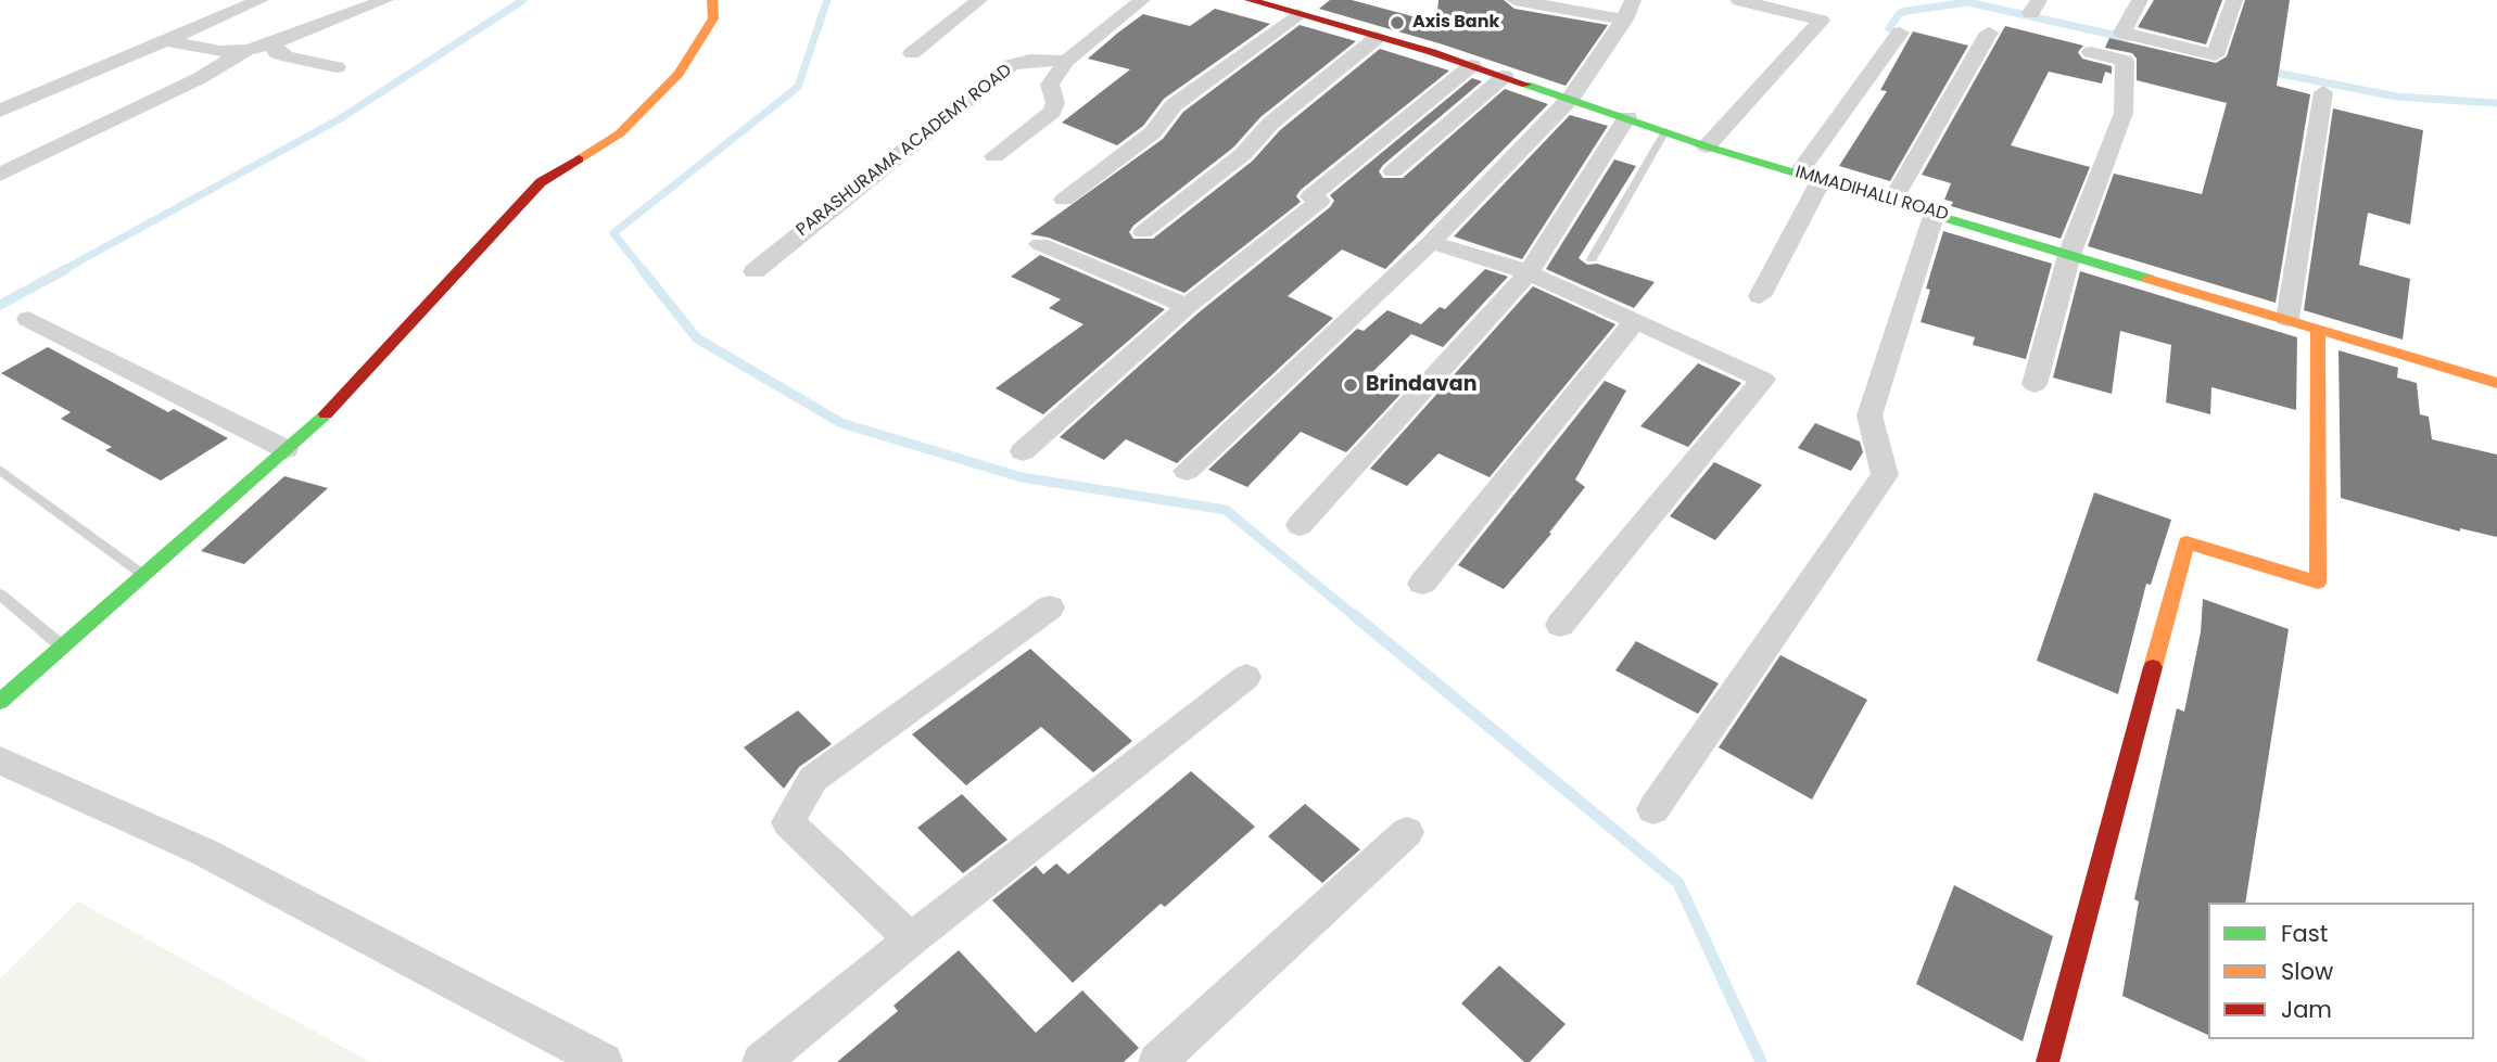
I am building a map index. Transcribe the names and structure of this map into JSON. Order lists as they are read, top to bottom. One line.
{"streets":{"street":["PARASHURAMA ACADEMY ROAD","IMMADIHALLI ROAD"]},"places":["Axis Bank","Brindavan"],"legend":["Fast","Slow","Jam"]}
